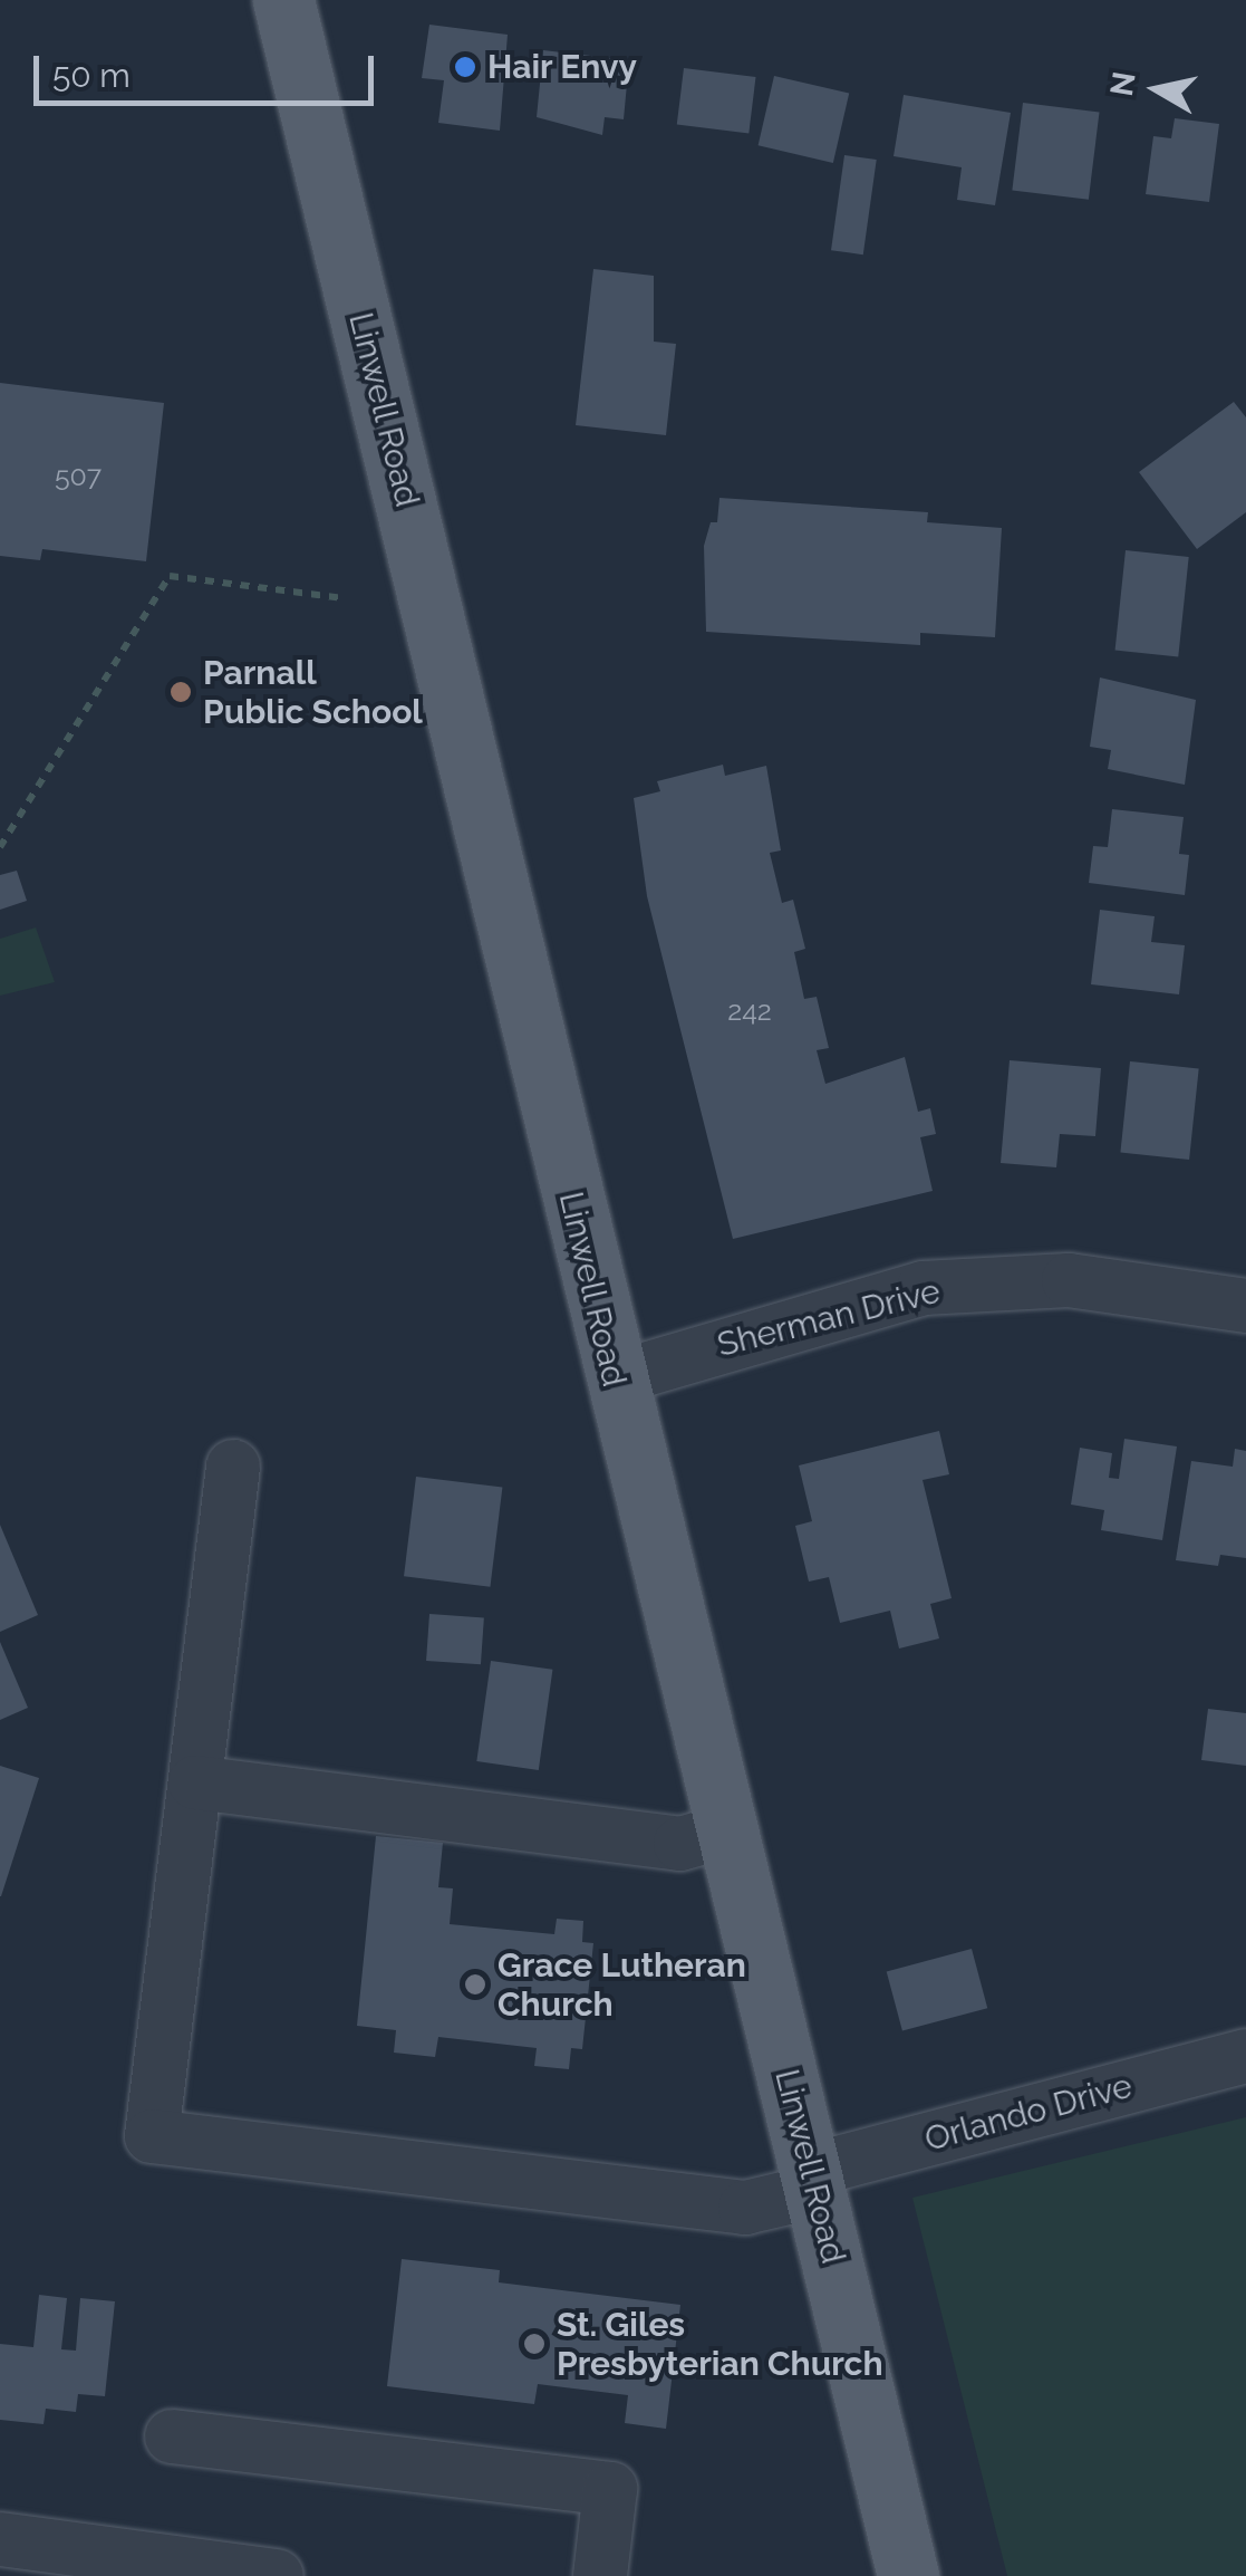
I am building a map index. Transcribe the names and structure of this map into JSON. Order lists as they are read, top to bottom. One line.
{"streets":{"main road":["Linwell Road"],"street":["Sherman Drive","Orlando Drive"]},"crossings":[["Linwell Road","Sherman Drive"],["Linwell Road","Orlando Drive"]],"places":["Hair Envy","Parnall Public School","Grace Lutheran Church","St. Giles Presbyterian Church"],"house_numbers":["507","242"],"scale_bar":"50 m","north":"left"}
